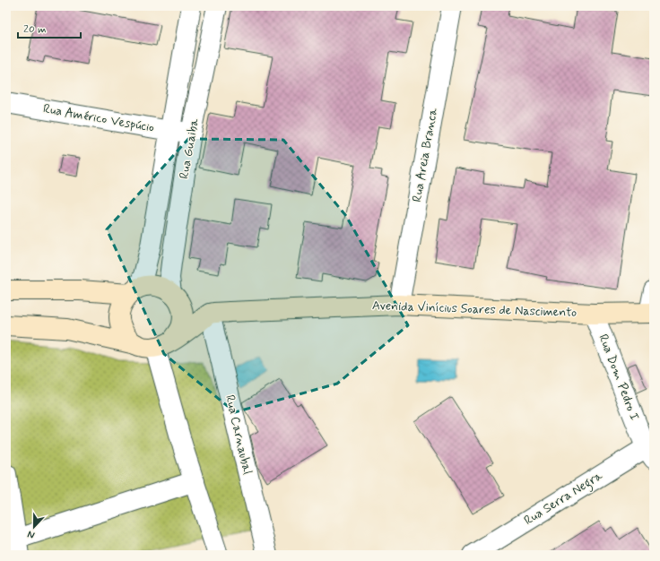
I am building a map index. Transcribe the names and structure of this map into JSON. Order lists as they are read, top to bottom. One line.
{"streets":{"street":["Rua Américo Vespúcio","Rua Guaiba","Rua Areia Branca","Avenida Vinícius Soares de Nascimento","Rua Dom Pedro I","Rua Carnaubal","Rua Serra Negra"]},"crossings":[["Rua Américo Vespúcio","Rua Guaiba"],["Rua Areia Branca","Avenida Vinícius Soares de Nascimento"],["Avenida Vinícius Soares de Nascimento","Rua Dom Pedro I"],["Avenida Vinícius Soares de Nascimento","Rua Carnaubal"],["Rua Dom Pedro I","Rua Serra Negra"]],"scale_bar":"20 m","north":"bottom"}
